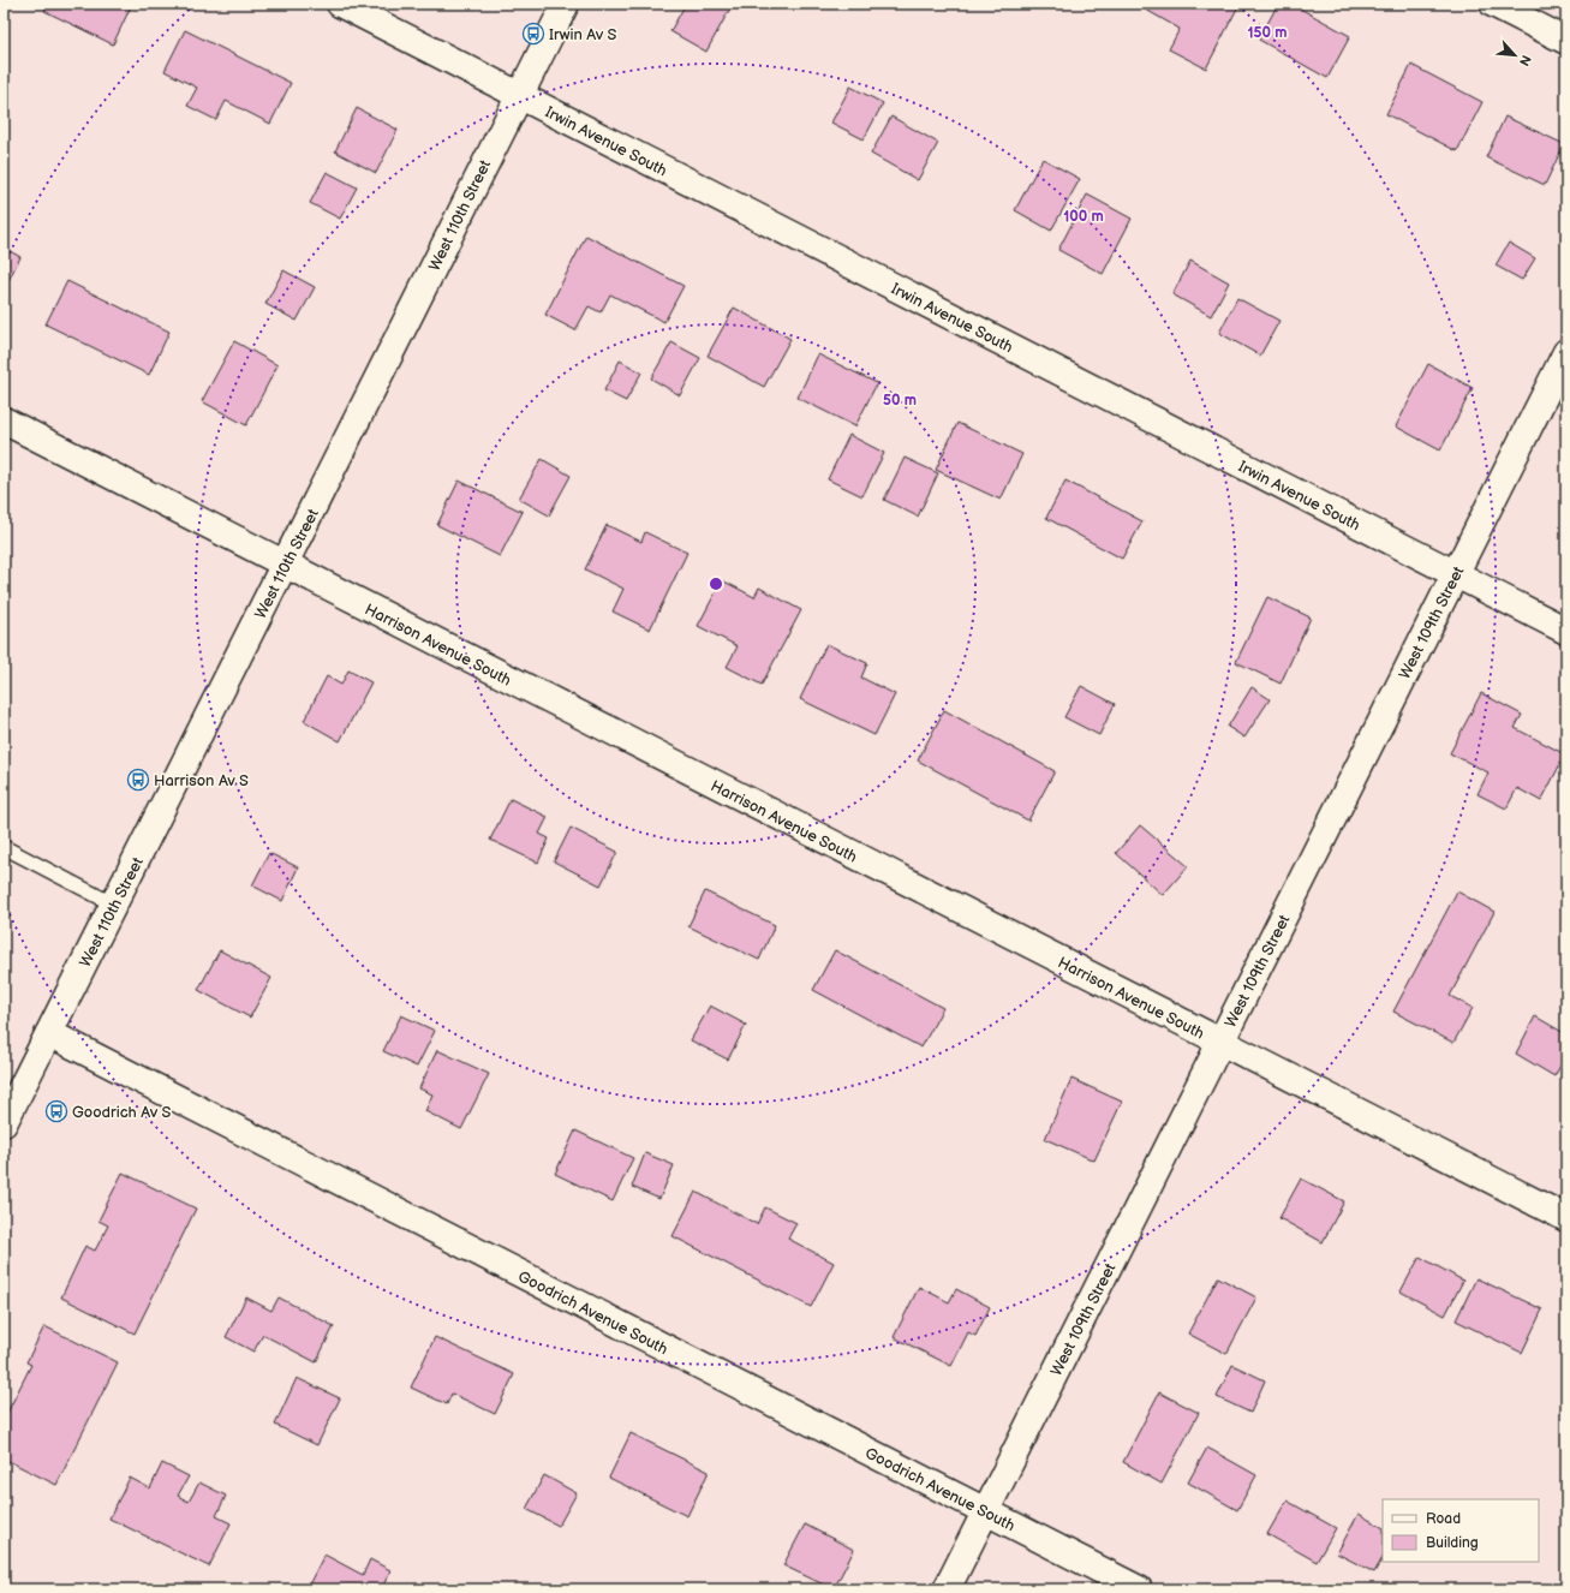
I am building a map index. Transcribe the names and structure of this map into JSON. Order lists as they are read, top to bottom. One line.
{"streets":{"street":["Irwin Avenue South","West 110th Street","West 109th Street","Harrison Avenue South","Goodrich Avenue South"]},"crossings":[["Irwin Avenue South","West 110th Street"],["Irwin Avenue South","West 109th Street"],["West 110th Street","Harrison Avenue South"],["West 110th Street","Goodrich Avenue South"],["West 109th Street","Harrison Avenue South"],["West 109th Street","Goodrich Avenue South"]],"places":{"bus stop":["Irwin Av S","Harrison Av S","Goodrich Av S"]},"legend":["Road","Building"],"north":"bottom right","rings":["150 m","100 m","50 m"]}
